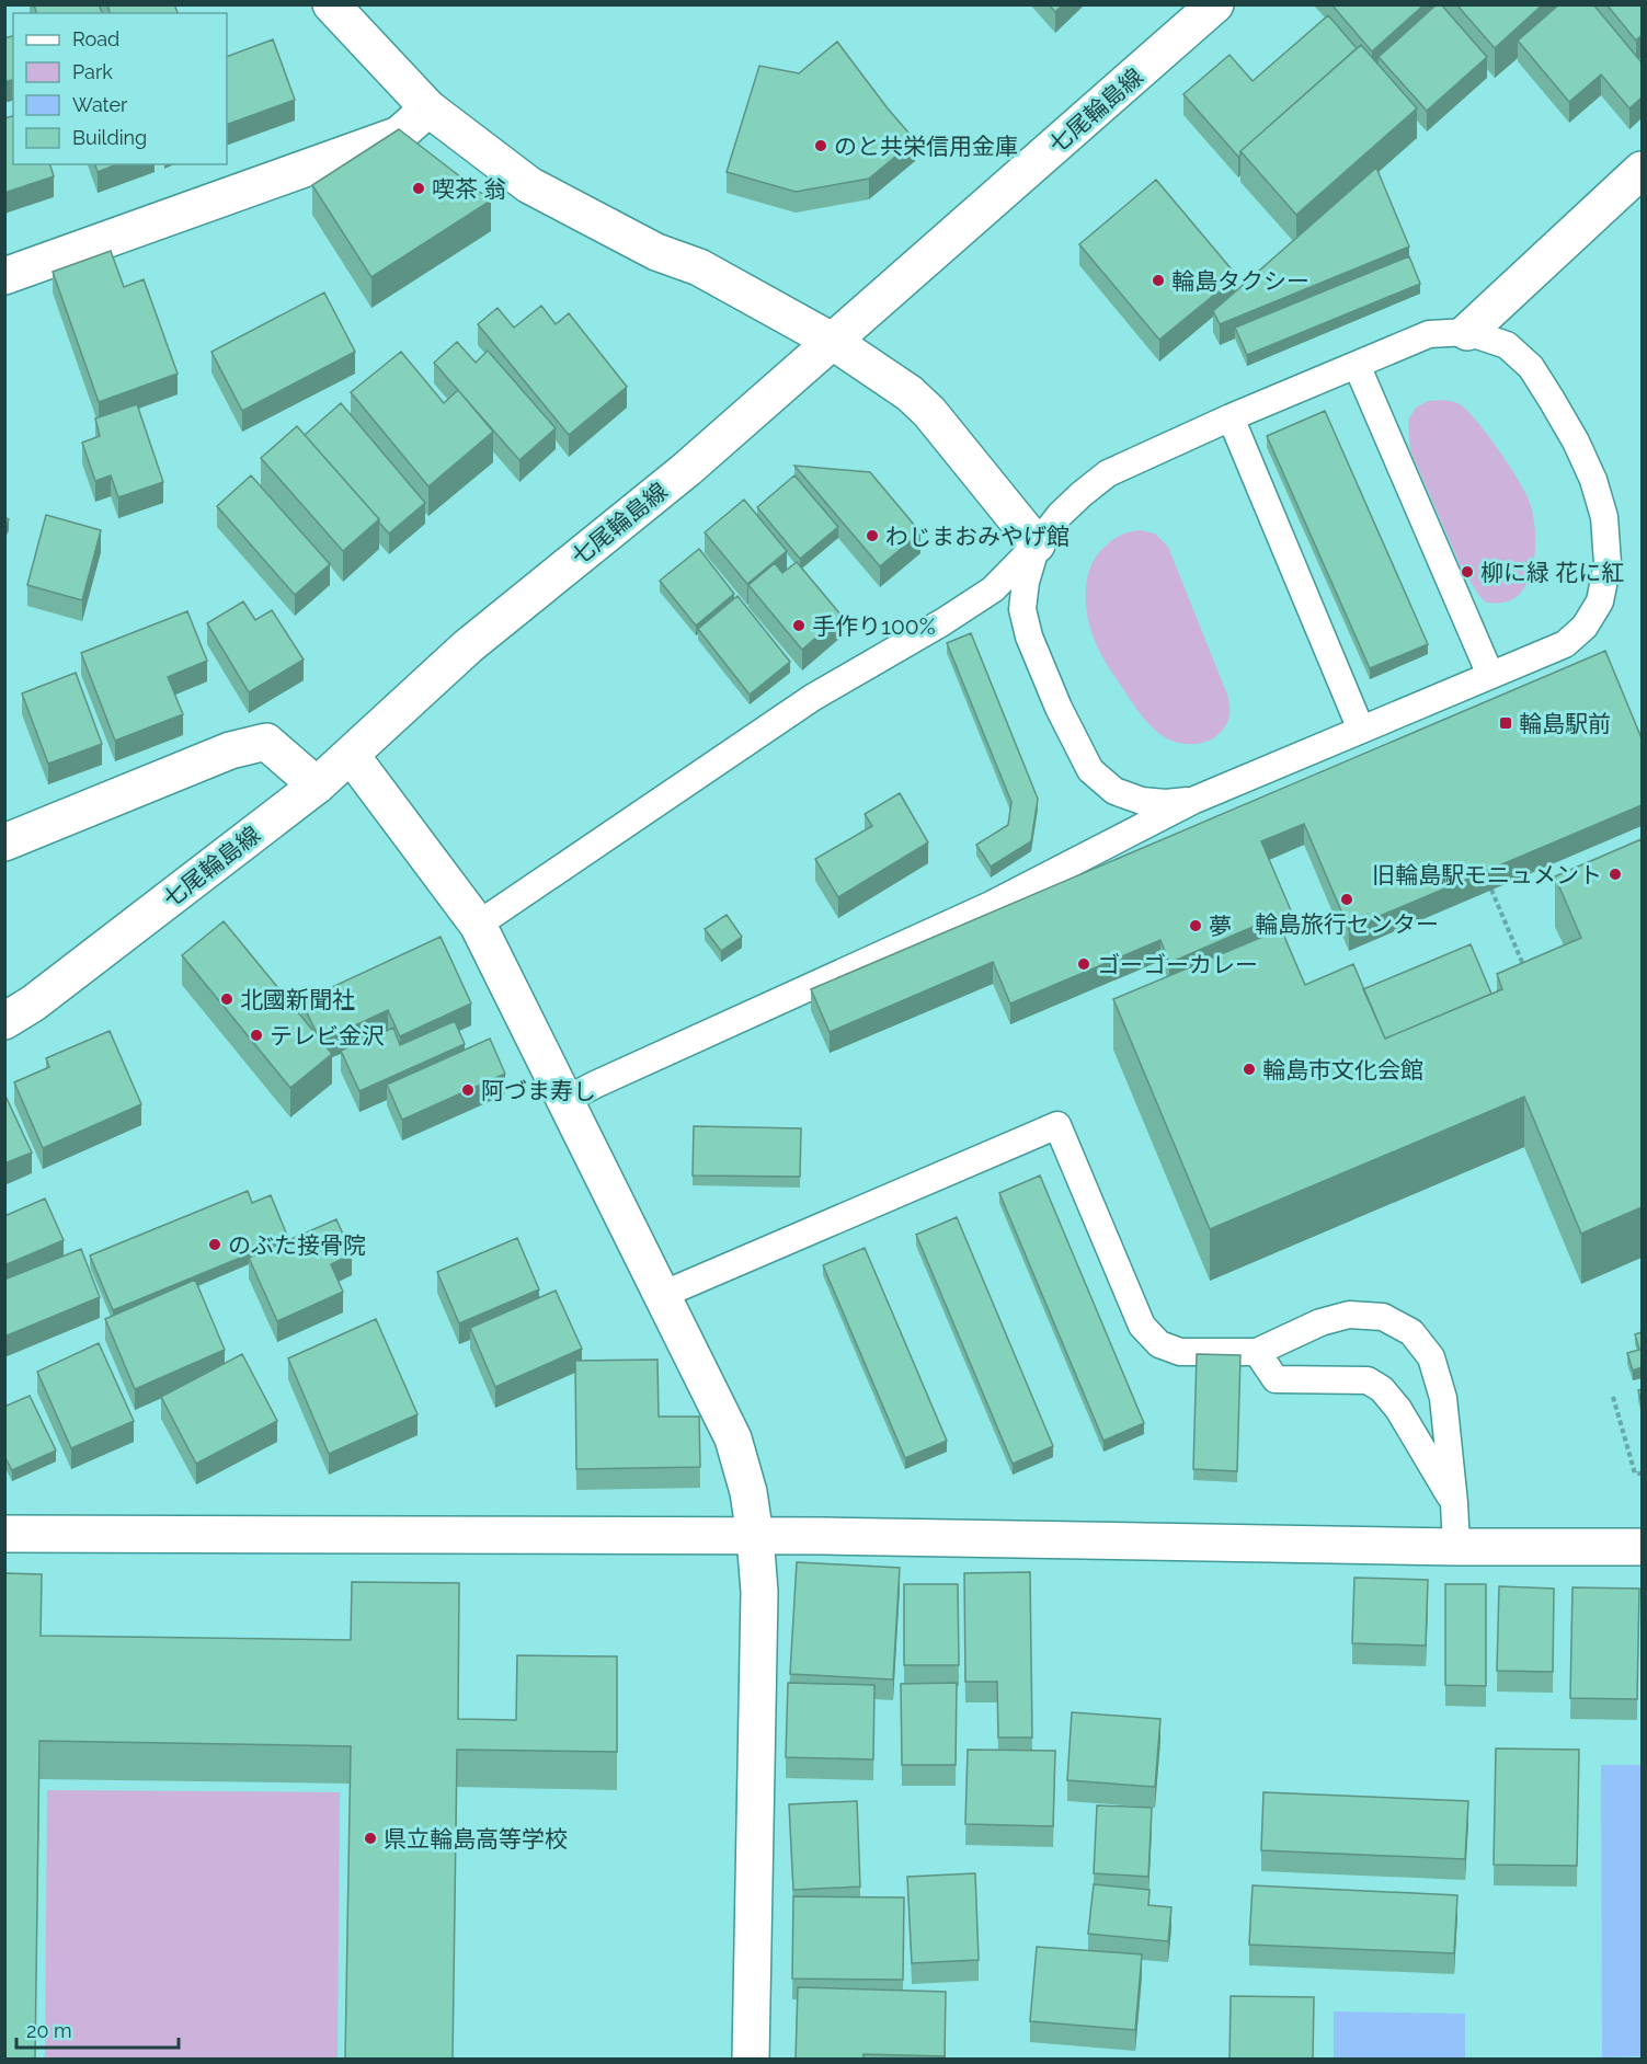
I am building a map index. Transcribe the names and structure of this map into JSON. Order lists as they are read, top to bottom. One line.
{"streets":{"street":["七尾輪島線"]},"places":{"other":["のと共栄信用金庫","喫茶 翁","輪島タクシー","わじまおみやげ館","柳に緑 花に紅","手作り100%","旧輪島駅モニュメント","輪島旅行センター","夢","ゴーゴーカレー","北國新聞社","テレビ金沢","輪島市文化会館","阿づま寿し","のぶた接骨院","県立輪島高等学校"],"transit":["輪島駅前"]},"legend":["Road","Park","Water","Building"],"scale_bar":"20 m"}
